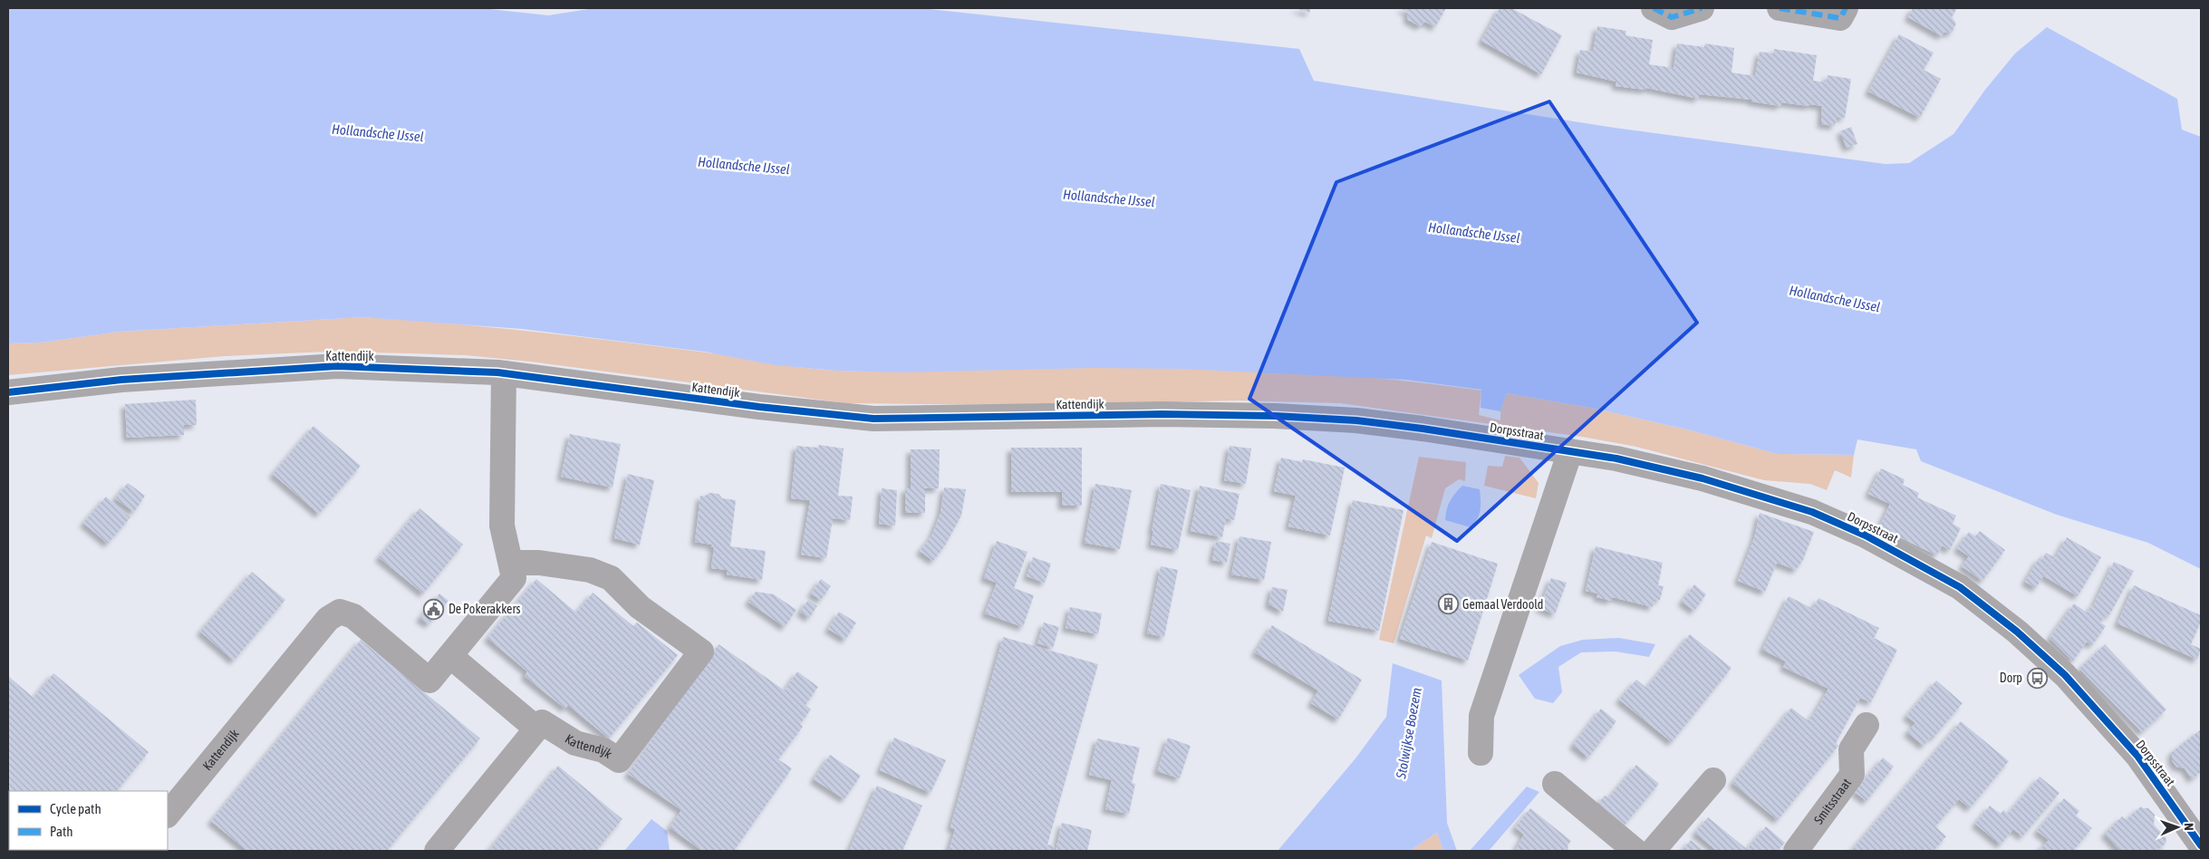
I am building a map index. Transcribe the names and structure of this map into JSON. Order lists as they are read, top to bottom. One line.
{"streets":{"street":["Kattendijk","Dorpsstraat","Smitsstraat"]},"crossings":[["Kattendijk","Dorpsstraat"]],"water":["Hollandsche IJssel","Stolwijkse Boezem"],"places":{"building":["Gemaal Verdoold"],"public building":["De Pokerakkers"],"bus stop":["Dorp"]},"legend":["Cycle path","Path"],"north":"right"}
